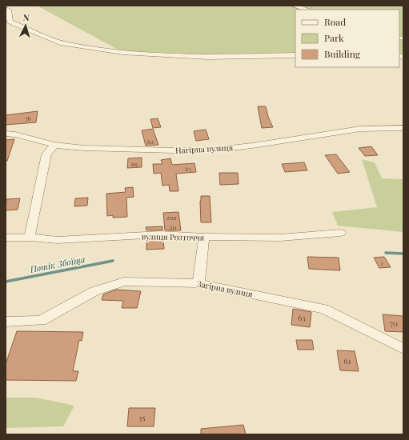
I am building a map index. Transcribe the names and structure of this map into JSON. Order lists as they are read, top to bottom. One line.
{"streets":{"street":["Нагірна вулиця","вулиця Розточчя","Загірна вулиця"]},"water":["Потік Збоїща"],"house_numbers":["76","62","69","63","20а","20","1","63","70","61","35"],"legend":["Road","Park","Building"],"north":"top"}
